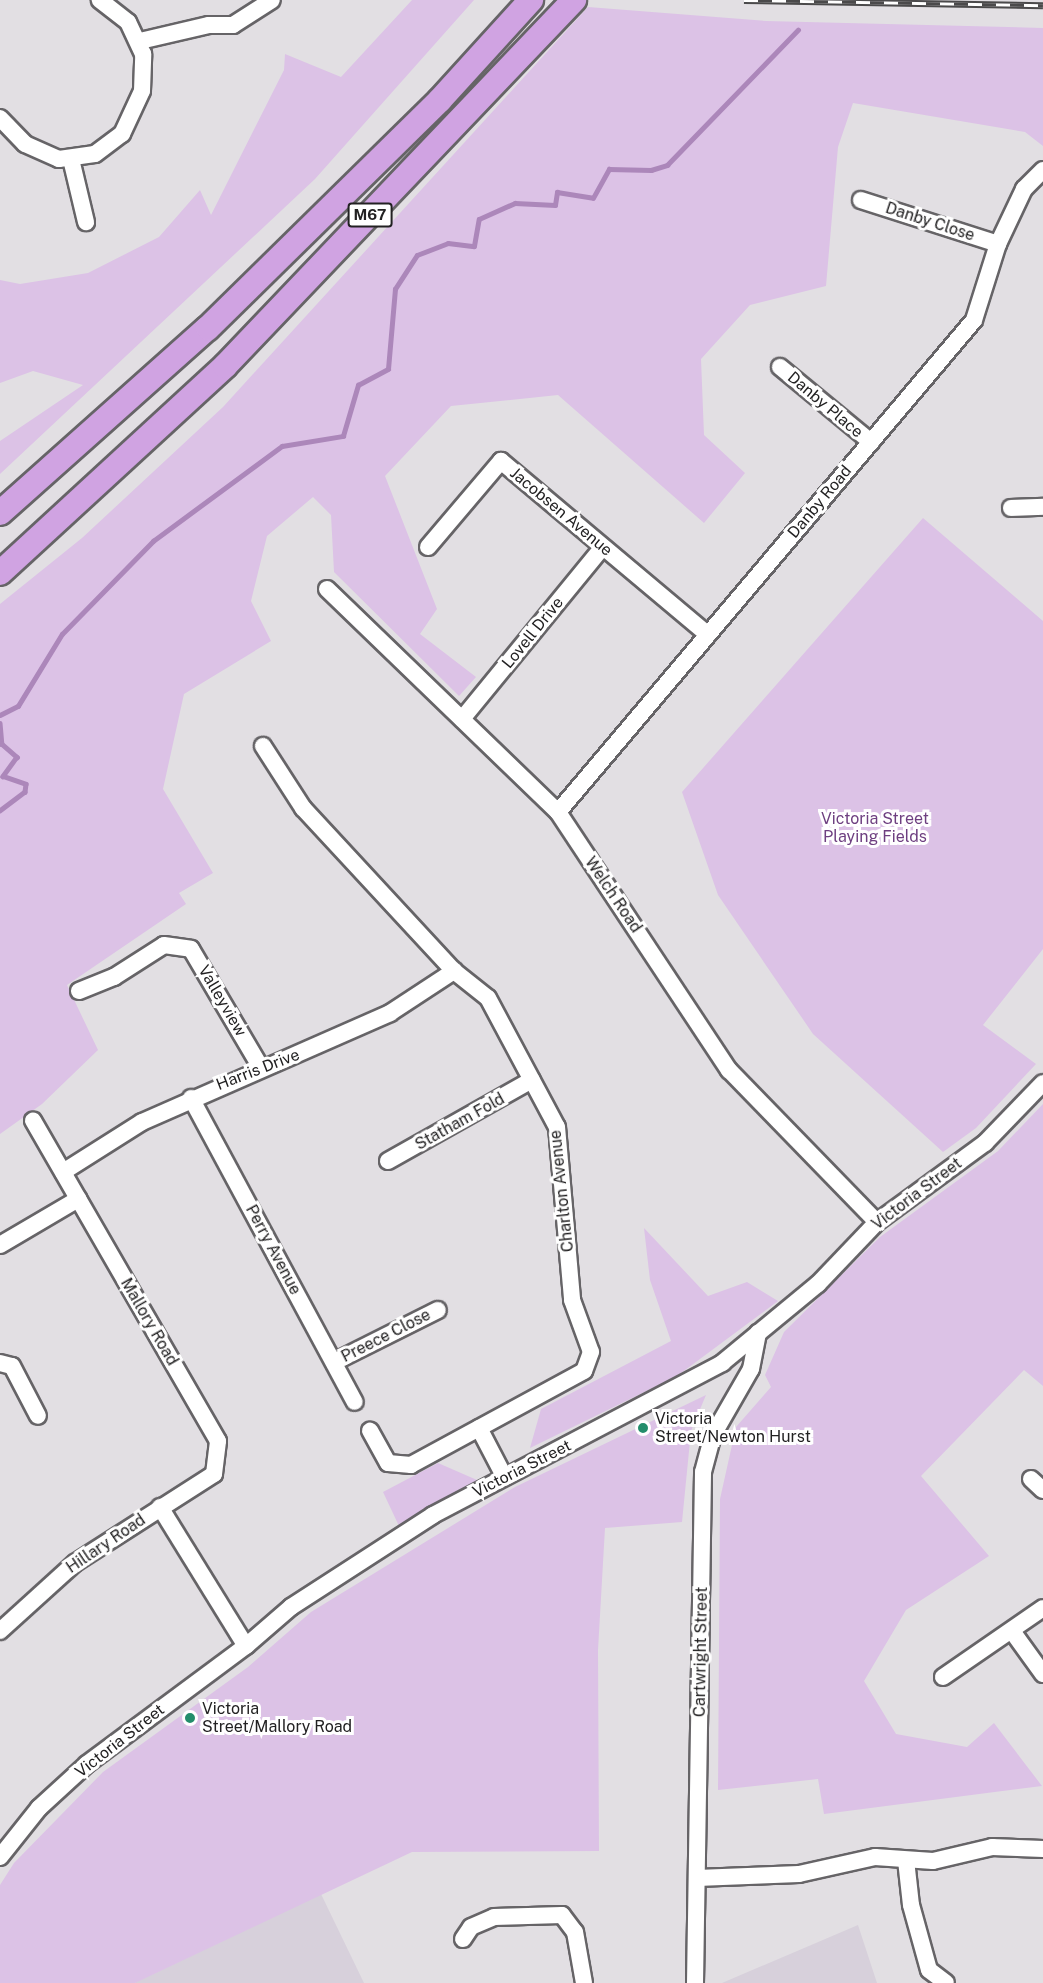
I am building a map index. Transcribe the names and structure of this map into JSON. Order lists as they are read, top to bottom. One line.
{"streets":{"highway":["M67"],"street":["Danby Close","Danby Place","Danby Road","Jacobsen Avenue","Lovell Drive","Welch Road","Valleyview","Harris Drive","Statham Fold","Charlton Avenue","Victoria Street","Perry Avenue","Mallory Road","Preece Close","Hillary Road","Cartwright Street"]},"crossings":[["Danby Close","Danby Road"],["Danby Place","Danby Road"],["Danby Road","Jacobsen Avenue"],["Danby Road","Welch Road"],["Jacobsen Avenue","Lovell Drive"],["Lovell Drive","Welch Road"],["Welch Road","Victoria Street"],["Valleyview","Harris Drive"],["Harris Drive","Charlton Avenue"],["Harris Drive","Perry Avenue"],["Harris Drive","Mallory Road"],["Statham Fold","Charlton Avenue"],["Victoria Street","Cartwright Street"],["Perry Avenue","Preece Close"],["Mallory Road","Hillary Road"]],"parks":["Victoria Street Playing Fields"],"places":["Victoria Street/Newton Hurst","Victoria Street/Mallory Road"]}
